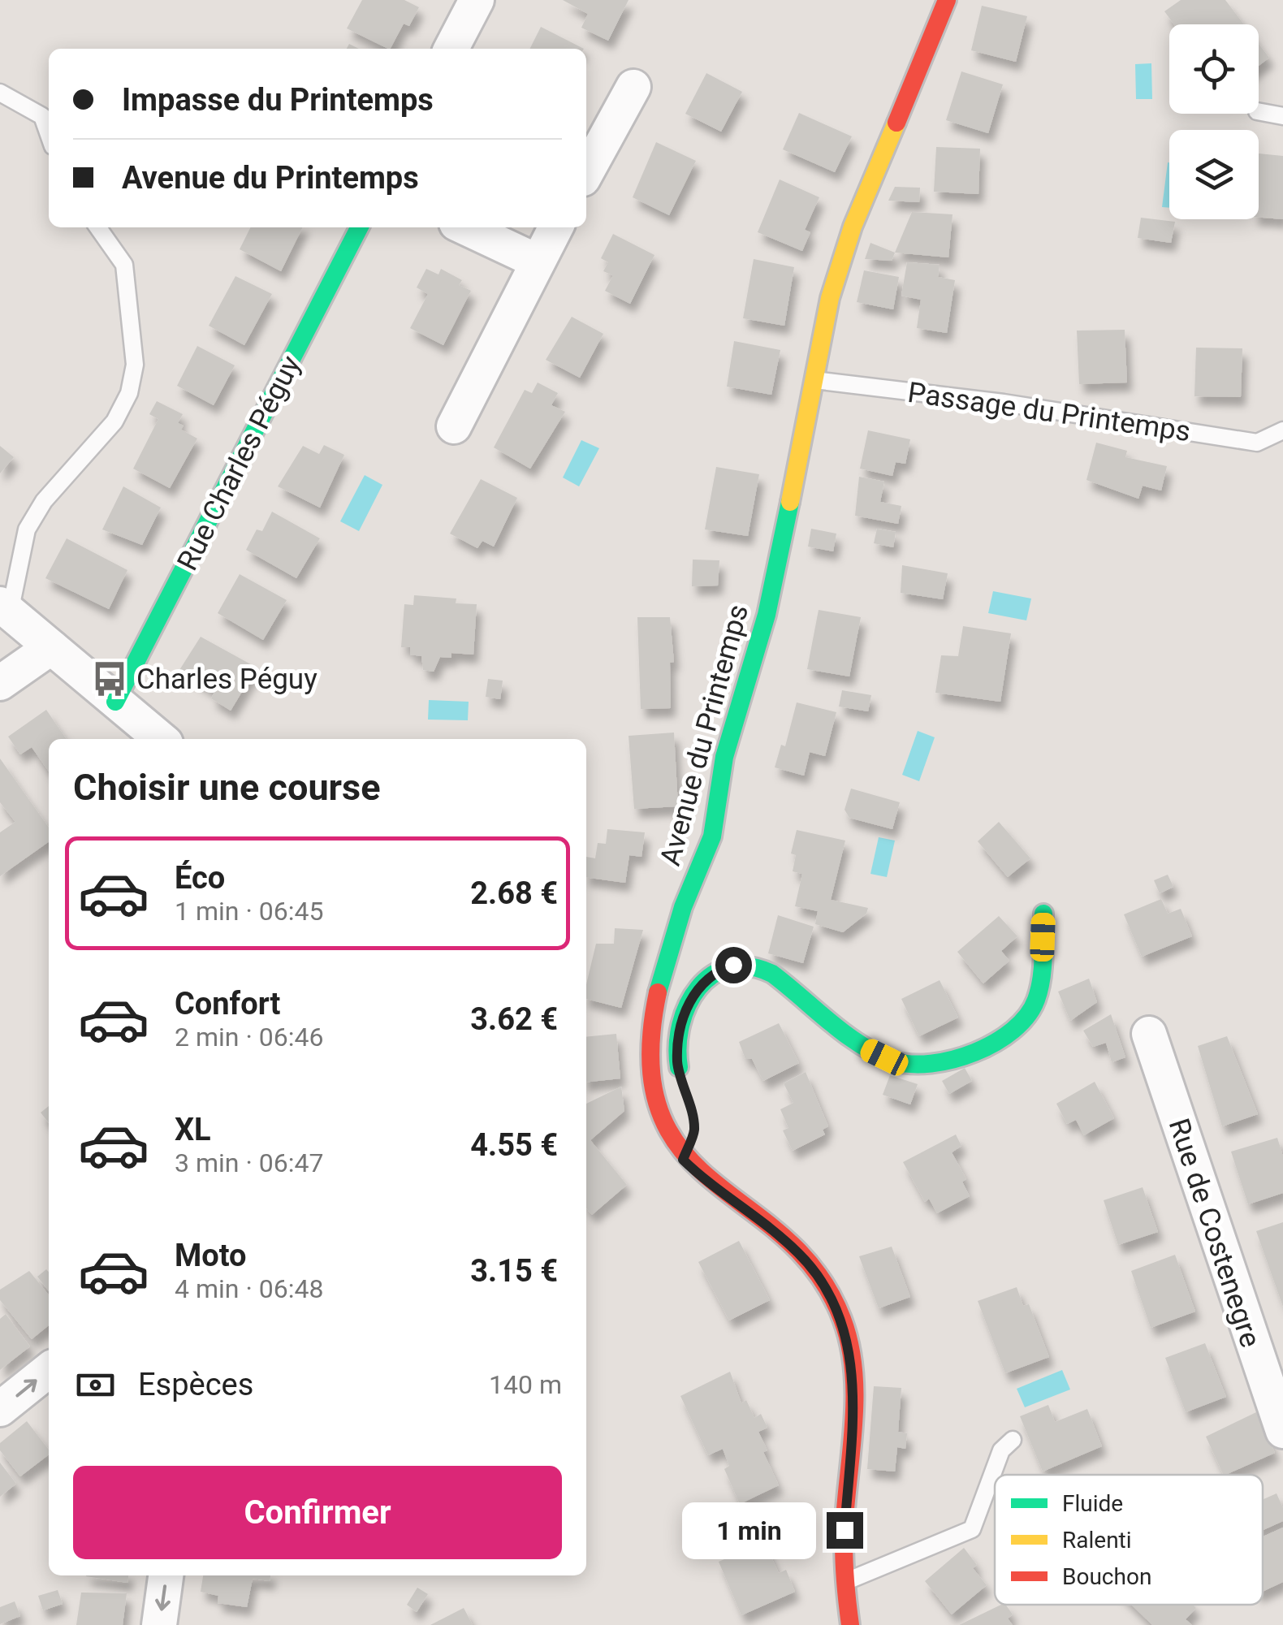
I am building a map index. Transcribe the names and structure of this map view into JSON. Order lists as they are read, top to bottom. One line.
{"streets":{"street":["Rue Charles Péguy","Avenue du Printemps","Rue de Costenegre"],"lane":["Passage du Printemps"]},"crossings":[["Passage du Printemps","Avenue du Printemps"]],"places":{"bus stop":["Charles Péguy"]},"legend":["Fluide","Ralenti","Bouchon"],"page":{"banner":["Impasse du Printemps","Avenue du Printemps"],"heading":"Choisir une course","list":[{"name":"Éco","note":"1 min · 06:45","value":"2.68 €"},{"name":"Confort","note":"2 min · 06:46","value":"3.62 €"},{"name":"XL","note":"3 min · 06:47","value":"4.55 €"},{"name":"Moto","note":"4 min · 06:48","value":"3.15 €"}],"pay":["Espèces","140 m"],"buttons":"Confirmer","bubble":"1 min"}}
